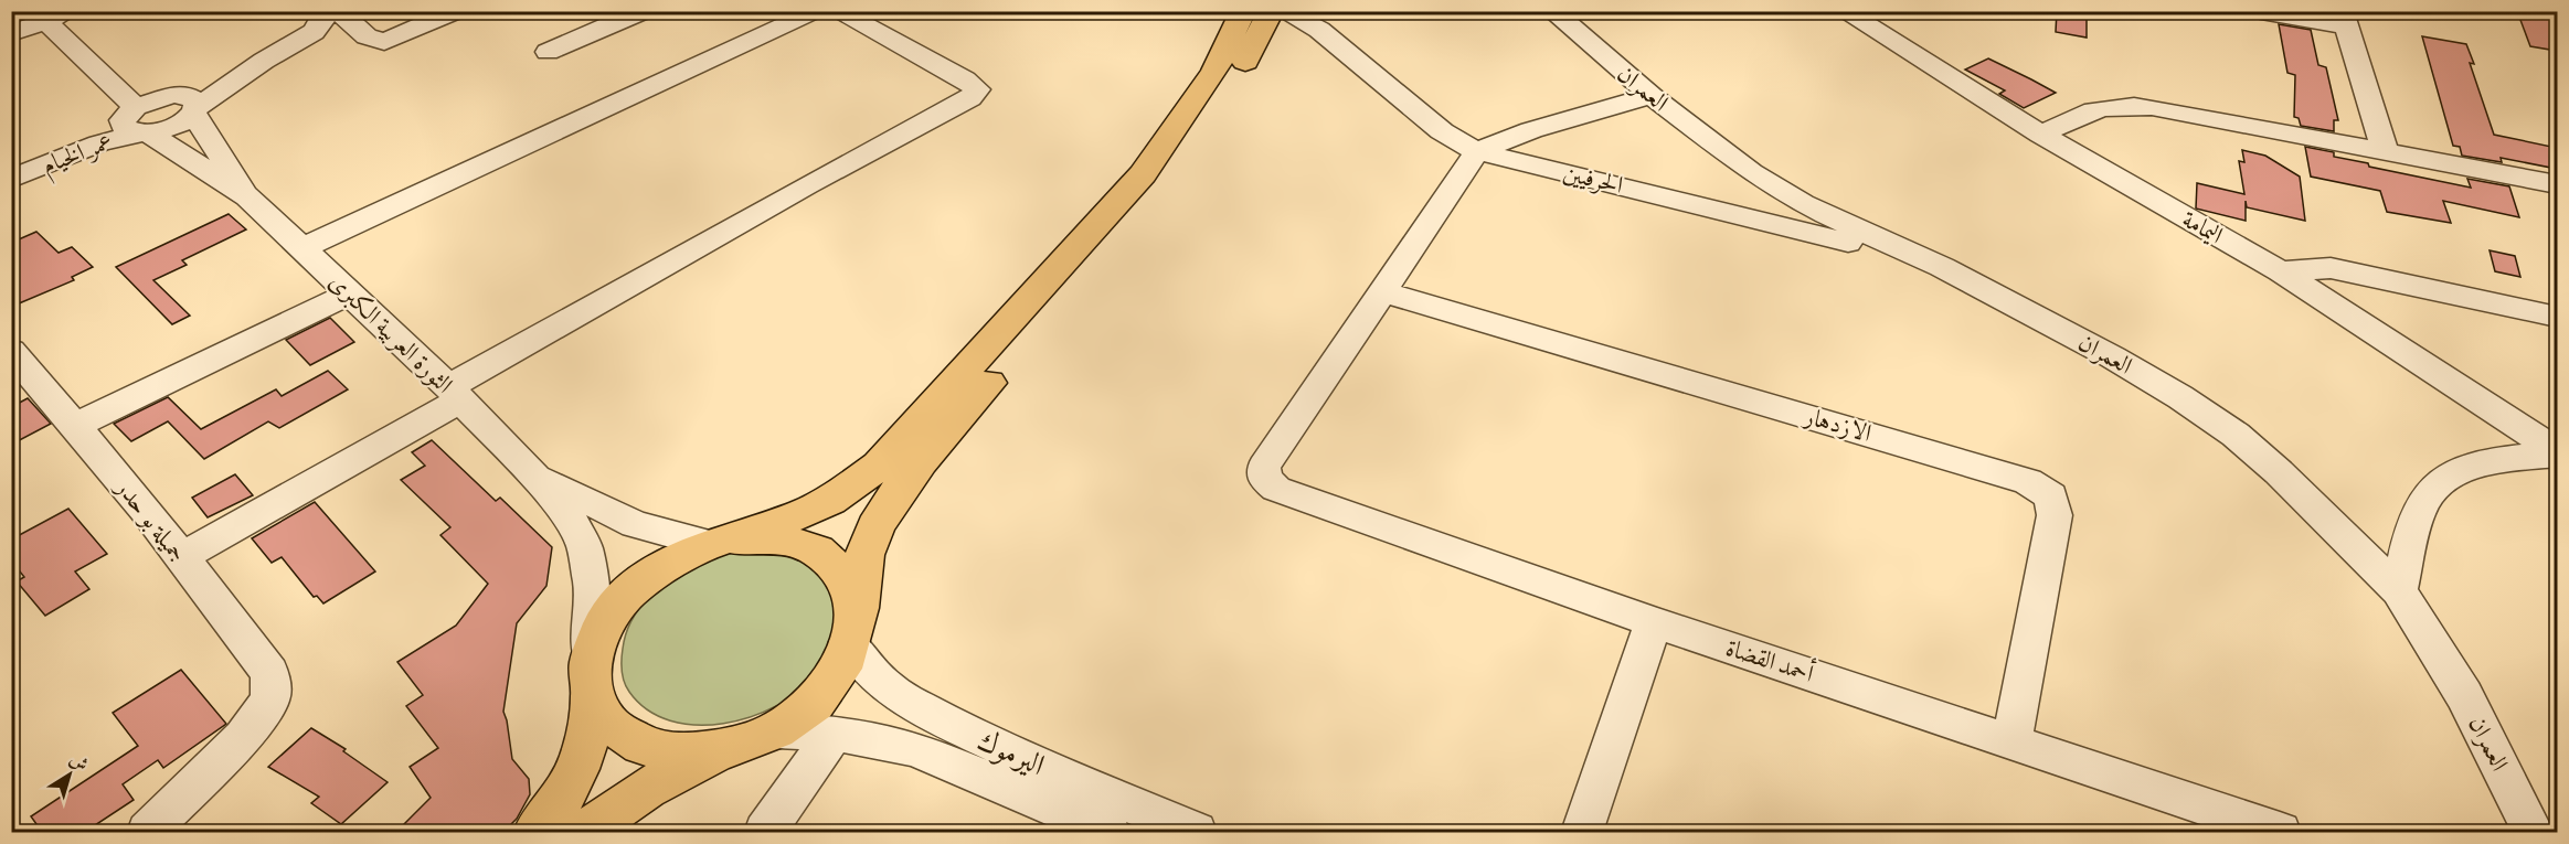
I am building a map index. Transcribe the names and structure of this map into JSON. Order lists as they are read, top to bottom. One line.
{"streets":{"street":["العمران","عمر الخيام","الحرفيين","اليمامة","الثورة العربية الكبرى","الازدهار","جميلة بو حدر","أحمد القضاة","اليرموك"]},"crossings":[["العمران","الحرفيين"],["عمر الخيام","الثورة العربية الكبرى"],["الازدهار","أحمد القضاة"]],"north":"top right"}
